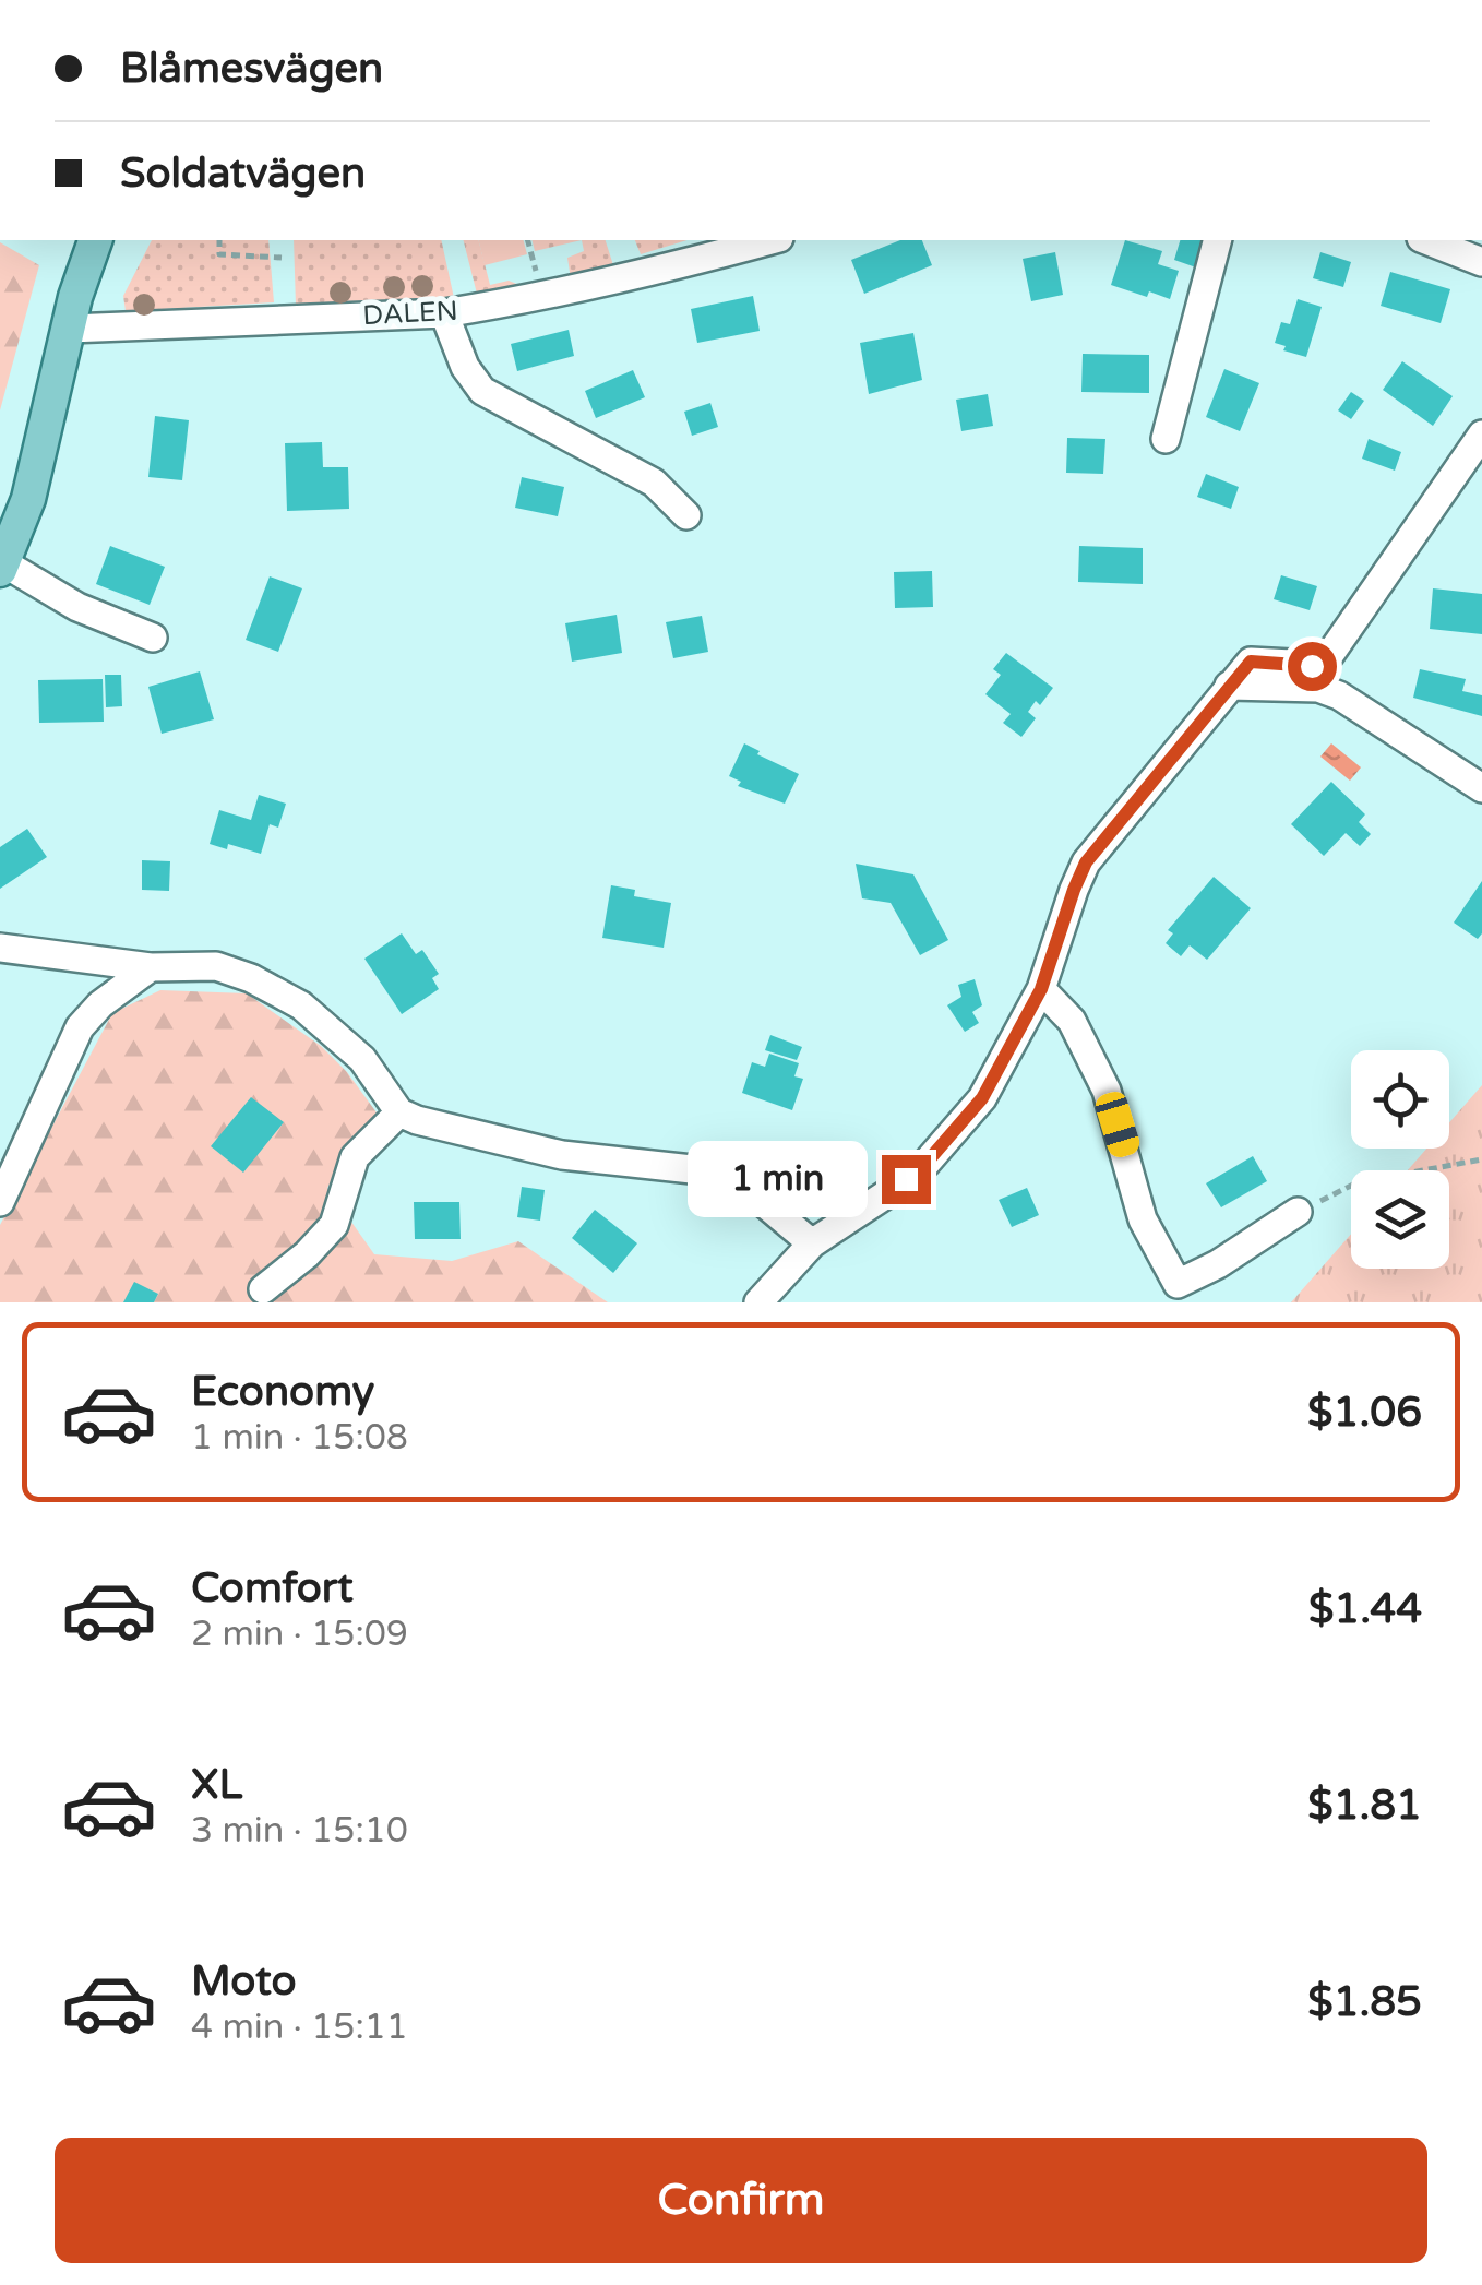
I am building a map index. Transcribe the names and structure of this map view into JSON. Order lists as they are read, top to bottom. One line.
{"streets":{"street":["DALEN"]},"page":{"banner":["Blåmesvägen","Soldatvägen"],"bubble":"1 min","list":[{"name":"Economy","note":"1 min · 15:08","value":"$1.06"},{"name":"Comfort","note":"2 min · 15:09","value":"$1.44"},{"name":"XL","note":"3 min · 15:10","value":"$1.81"},{"name":"Moto","note":"4 min · 15:11","value":"$1.85"}],"buttons":"Confirm"}}
